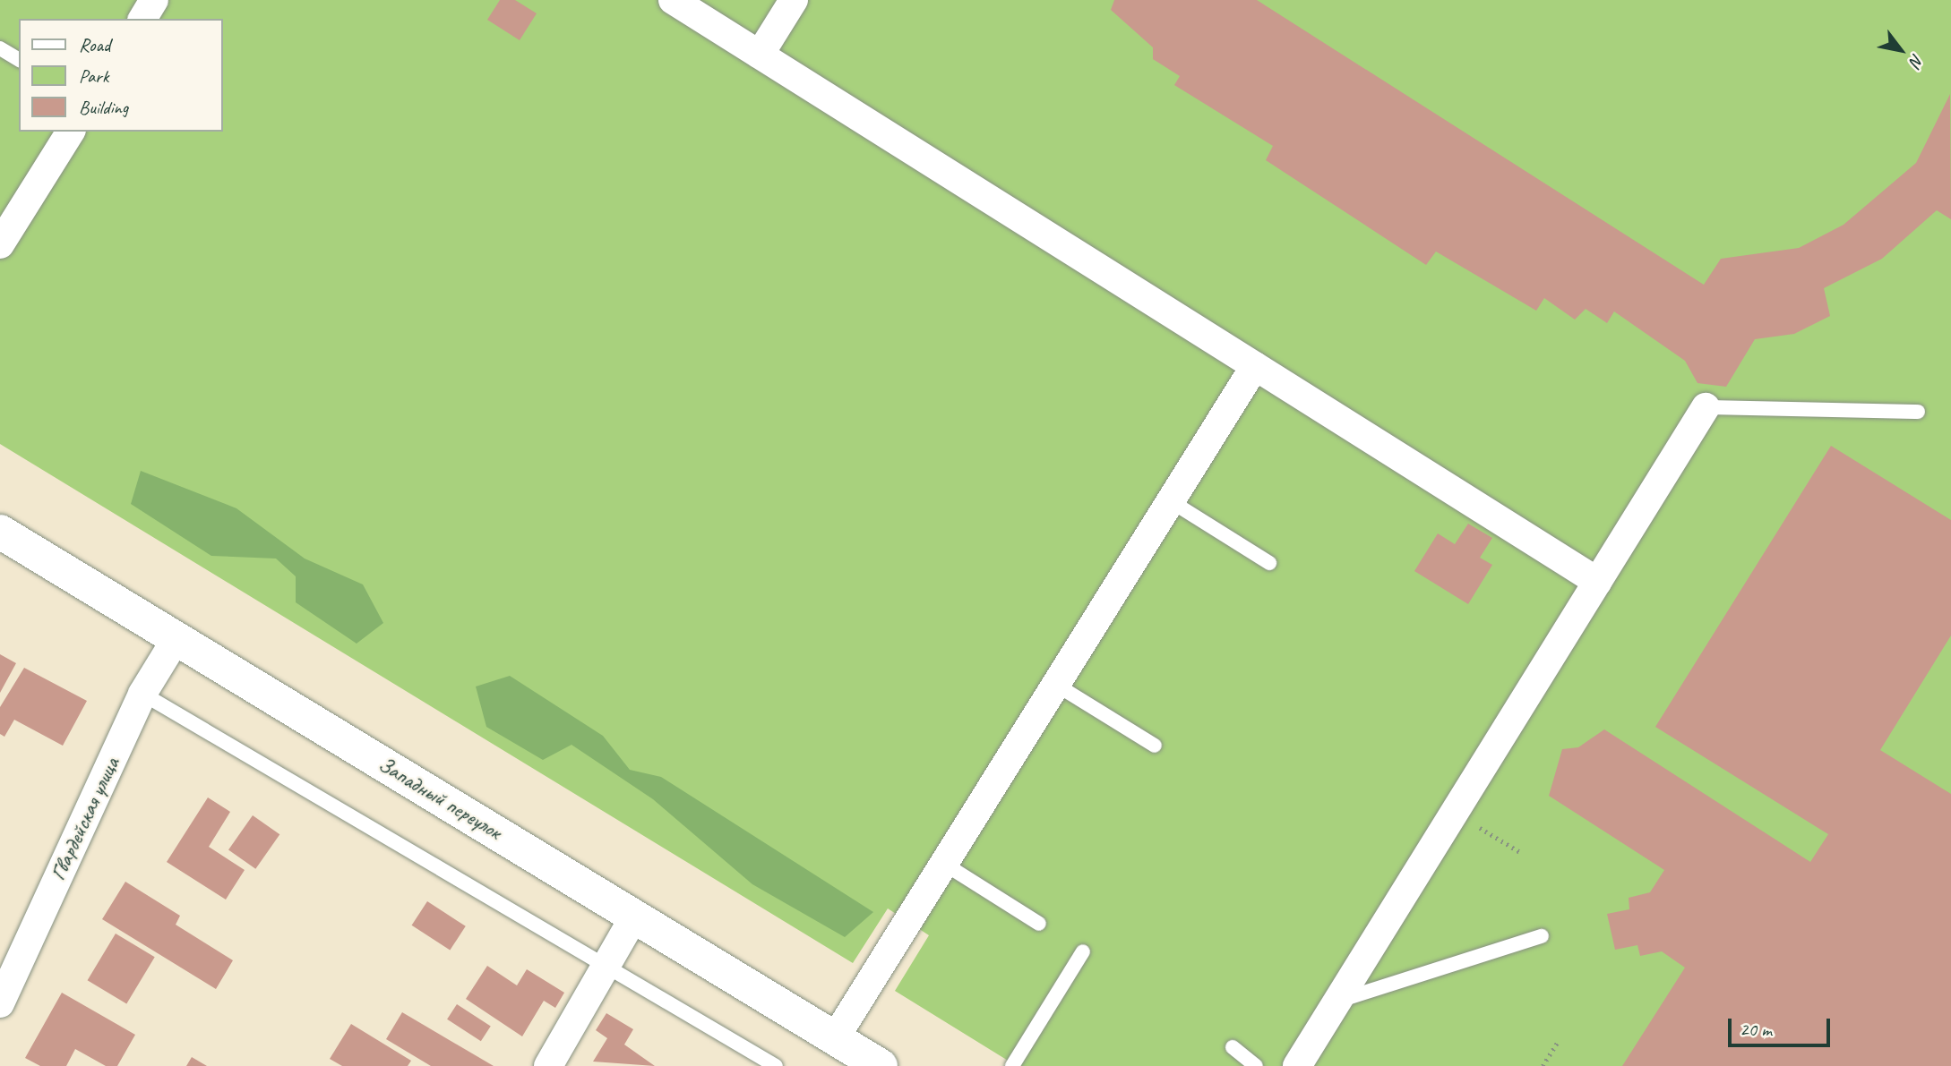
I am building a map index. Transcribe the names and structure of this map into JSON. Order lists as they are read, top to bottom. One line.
{"streets":{"main road":["Западный переулок"],"street":["Гвардейская улица"]},"crossings":[["Западный переулок","Гвардейская улица"]],"legend":["Road","Park","Building"],"scale_bar":"20 m","north":"bottom right"}
